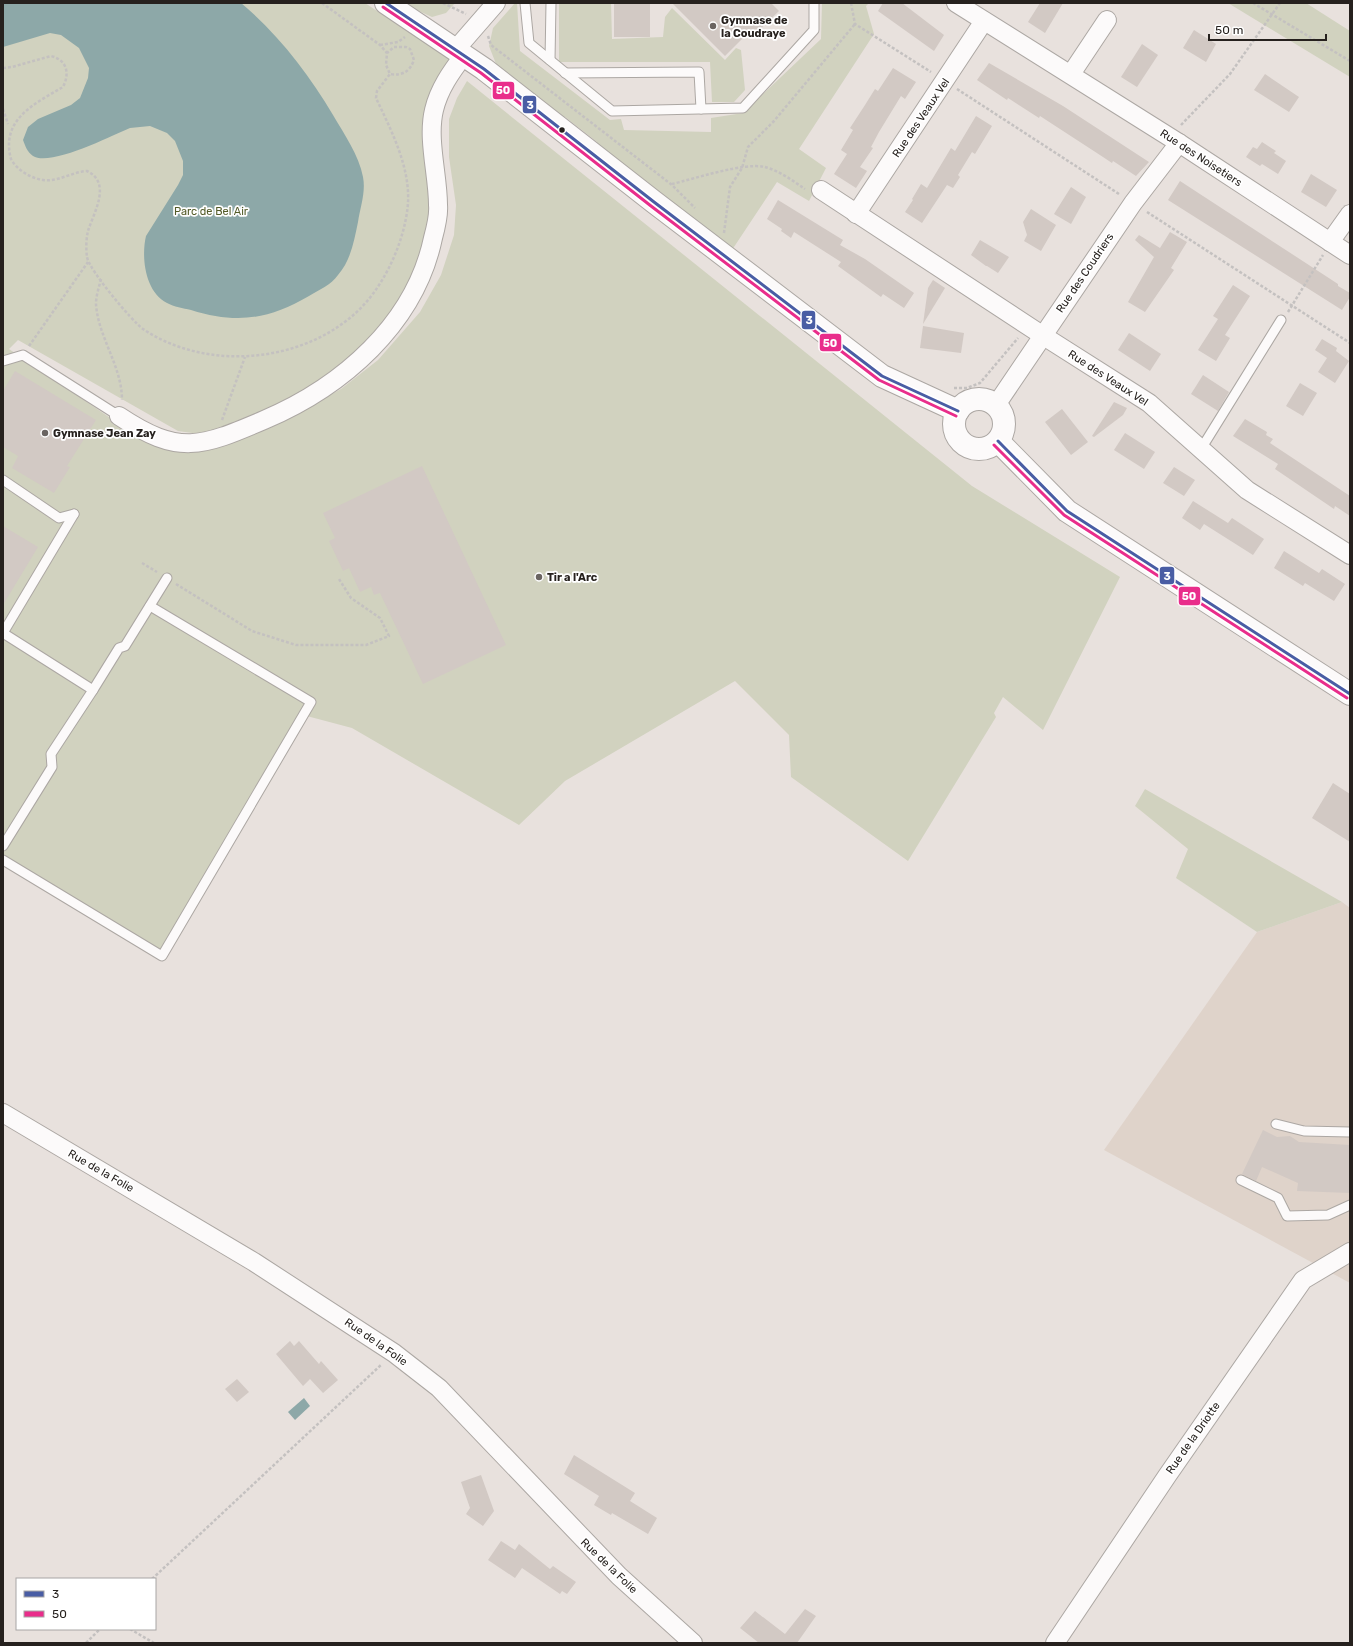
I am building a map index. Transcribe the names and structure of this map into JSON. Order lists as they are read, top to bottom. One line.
{"streets":{"street":["Rue des Veaux Vel","Rue des Noisetiers","Rue des Coudriers","Rue de la Folie","Rue de la Driotte"]},"crossings":[["Rue des Veaux Vel","Rue des Noisetiers"],["Rue des Veaux Vel","Rue des Coudriers"],["Rue des Noisetiers","Rue des Coudriers"]],"parks":["Parc de Bel Air"],"places":["Gymnase de la Coudraye","Gymnase Jean Zay","Tir a l'Arc"],"lines":["transit line 3","transit line 50"],"legend":["3","50"],"scale_bar":"50 m"}
